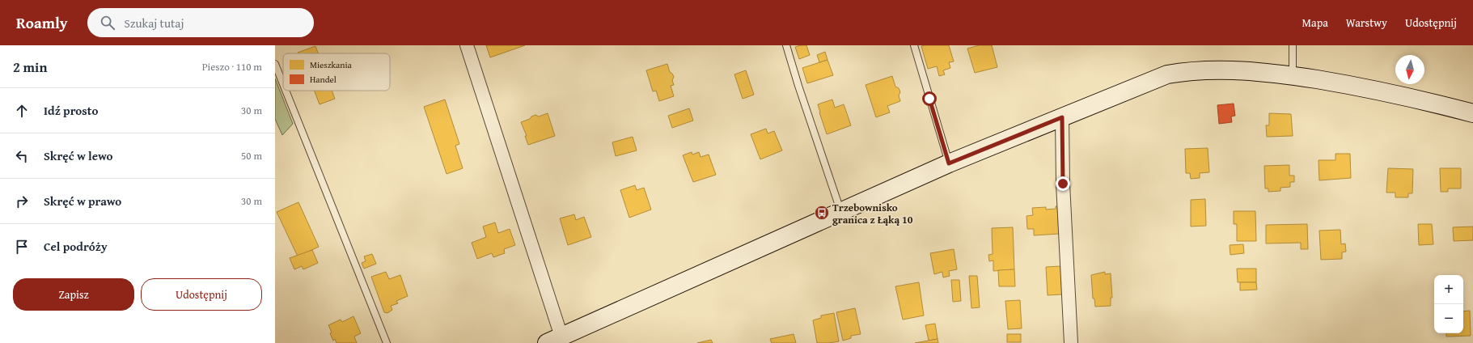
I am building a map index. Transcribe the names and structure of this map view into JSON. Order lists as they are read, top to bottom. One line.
{"places":{"bus stop":["Trzebownisko granica z Łąką 10"]},"legend":["Mieszkania","Handel"],"north":"bottom","page":{"header":"Roamly","search":"Szukaj tutaj","nav":["Mapa","Warstwy","Udostępnij"],"heading":["2 min","Pieszo · 110 m"],"list":[["Idź prosto","30 m"],["Skręć w lewo","50 m"],["Skręć w prawo","30 m"],"Cel podróży"],"buttons":["Zapisz","Udostępnij"],"map_buttons":["+","−"]}}
